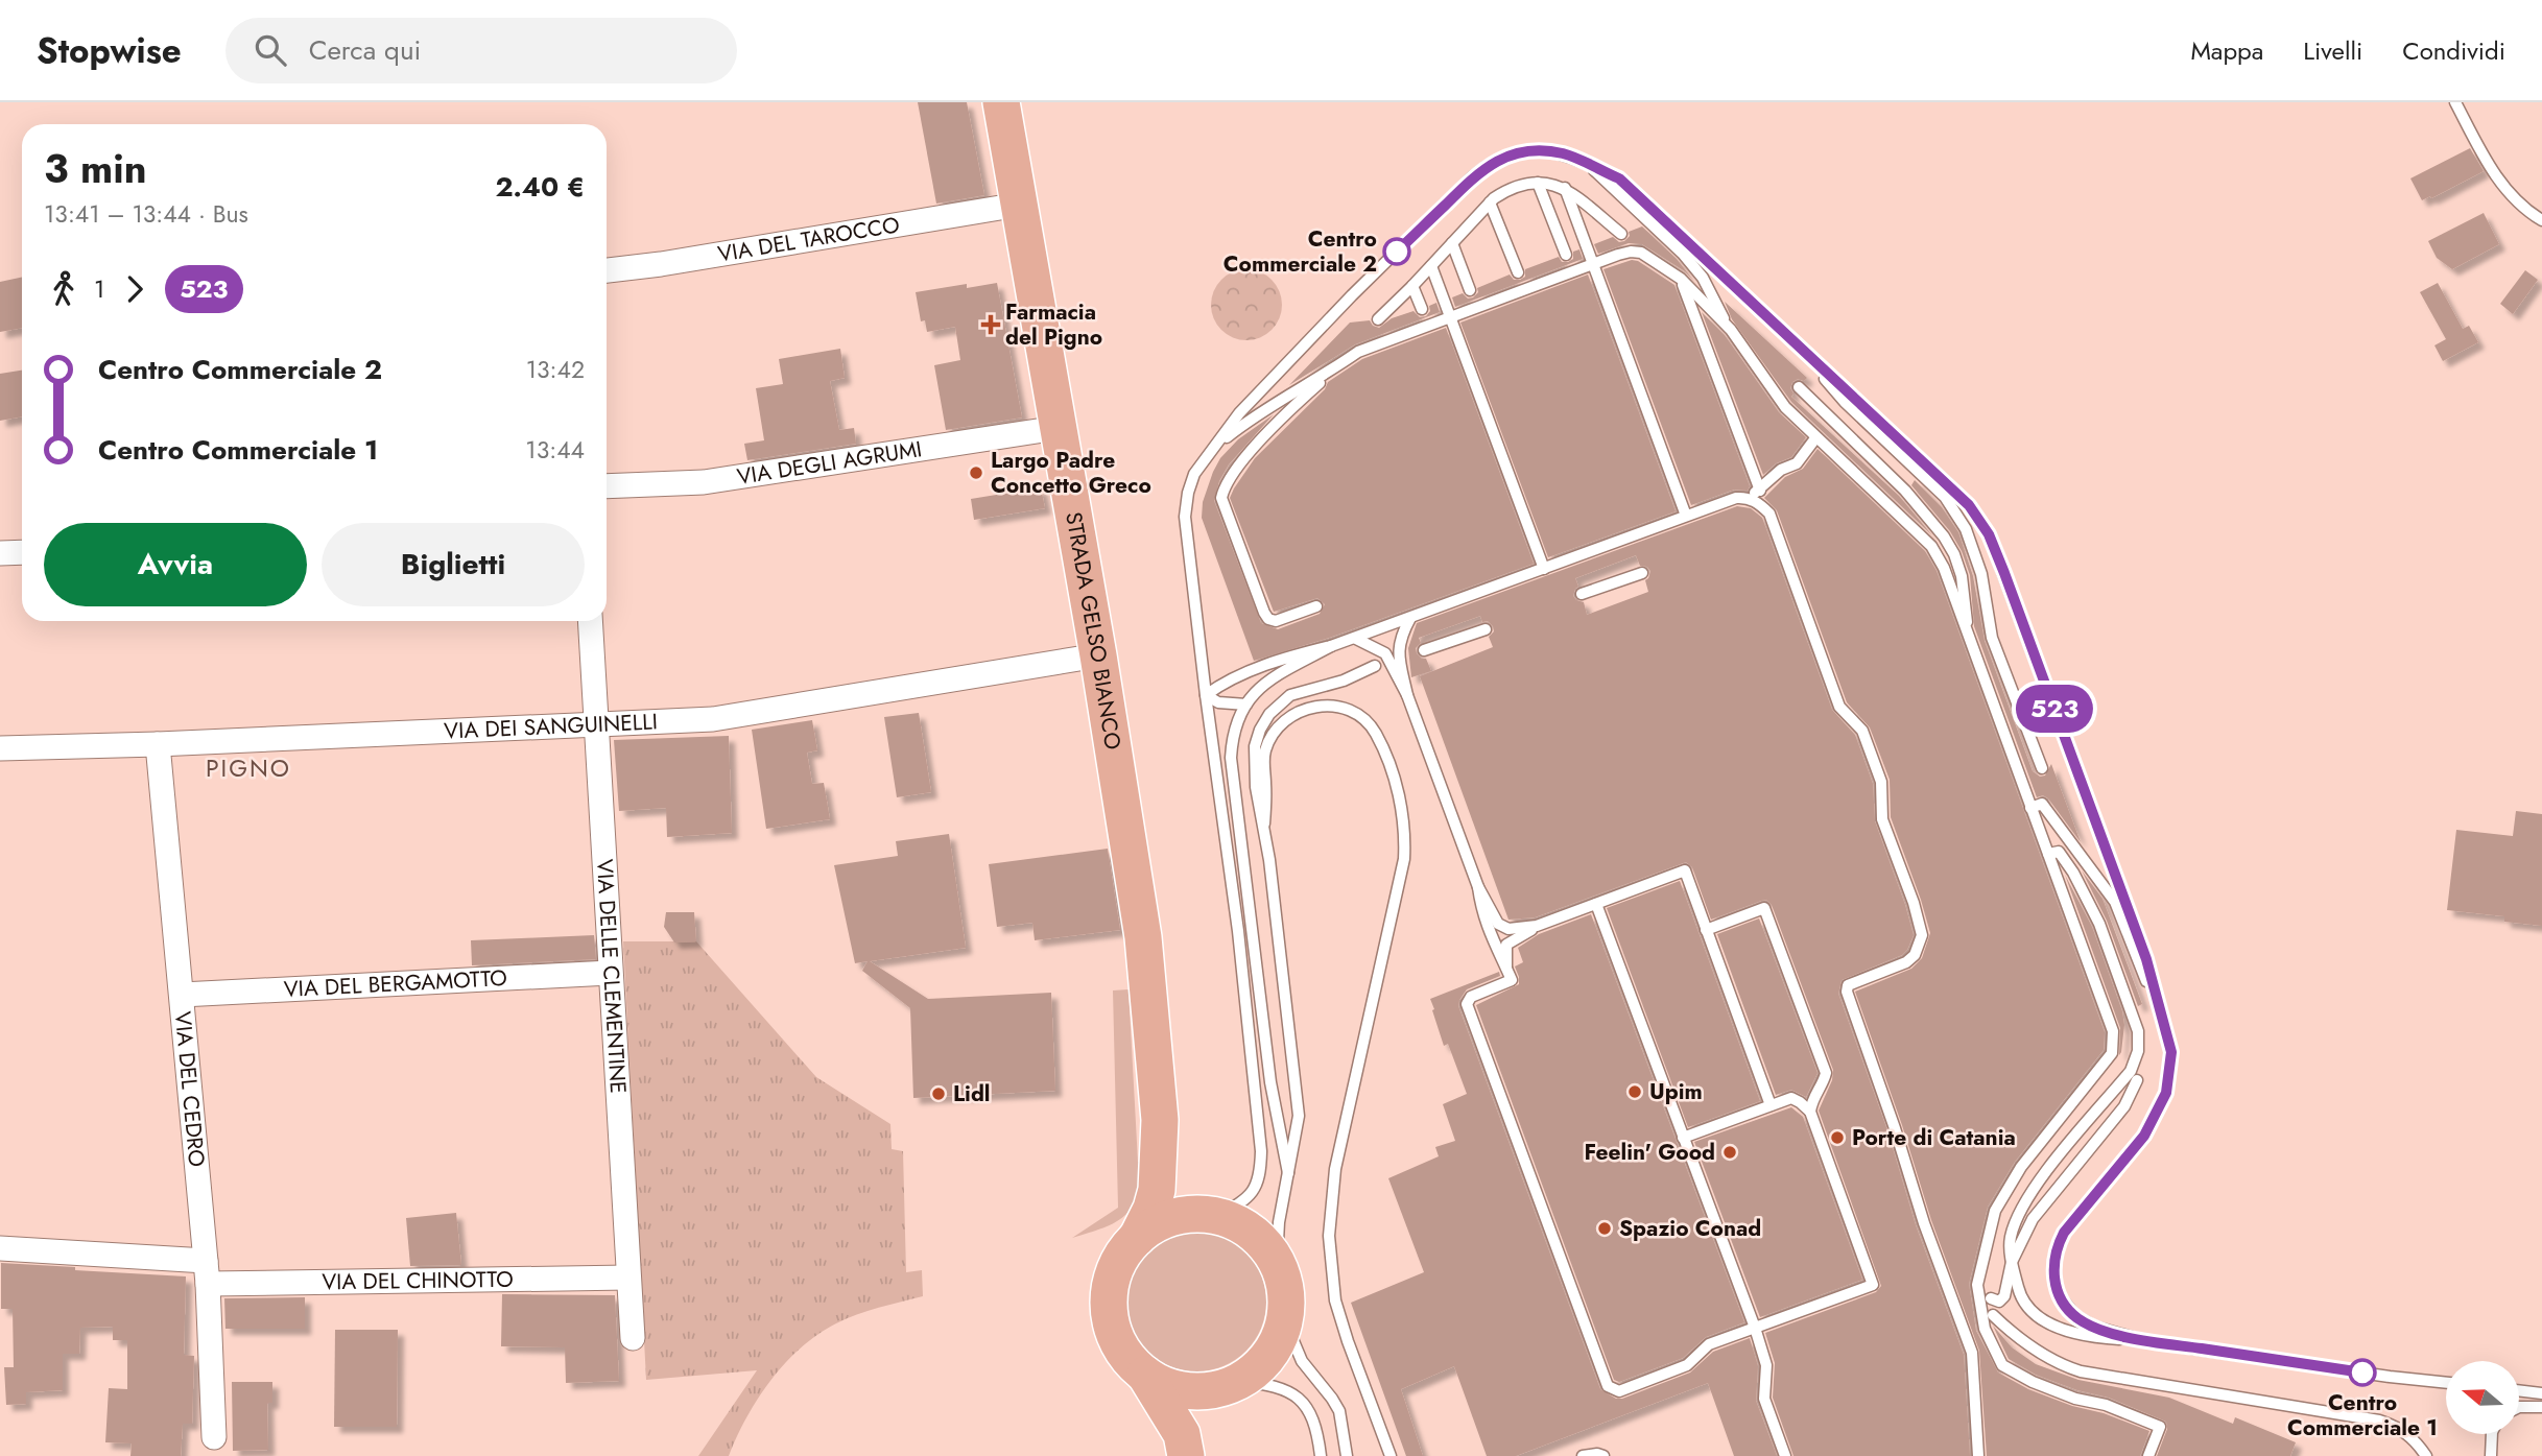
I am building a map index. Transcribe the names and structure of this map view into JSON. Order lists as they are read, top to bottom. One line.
{"streets":{"main road":["STRADA GELSO BIANCO"],"street":["VIA DEL TAROCCO","VIA DEGLI AGRUMI","VIA DEI SANGUINELLI","VIA DELLE CLEMENTINE","VIA DEL BERGAMOTTO","VIA DEL CEDRO","VIA DEL CHINOTTO"]},"crossings":[["VIA DEL TAROCCO","STRADA GELSO BIANCO"],["VIA DEGLI AGRUMI","STRADA GELSO BIANCO"],["STRADA GELSO BIANCO","VIA DEI SANGUINELLI"],["VIA DEI SANGUINELLI","VIA DELLE CLEMENTINE"],["VIA DEI SANGUINELLI","VIA DEL CEDRO"],["VIA DELLE CLEMENTINE","VIA DEL BERGAMOTTO"],["VIA DELLE CLEMENTINE","VIA DEL CHINOTTO"],["VIA DEL BERGAMOTTO","VIA DEL CEDRO"],["VIA DEL CEDRO","VIA DEL CHINOTTO"]],"districts":["PIGNO"],"places":{"other":["Centro Commerciale 2","Largo Padre Concetto Greco","Upim","Lidl","Porte di Catania","Feelin' Good","Spazio Conad","Centro Commerciale 1"],"health":["Farmacia del Pigno"]},"lines":["bus line 523"],"north":"left","page":{"header":"Stopwise","search":"Cerca qui","nav":["Mappa","Livelli","Condividi"],"on_map":"523","heading":["3 min","13:41 – 13:44 · Bus","2.40 €"],"legs":["1","523"],"list":[{"name":"Centro Commerciale 2","value":"13:42"},{"name":"Centro Commerciale 1","value":"13:44"}],"buttons":["Avvia","Biglietti"]}}
